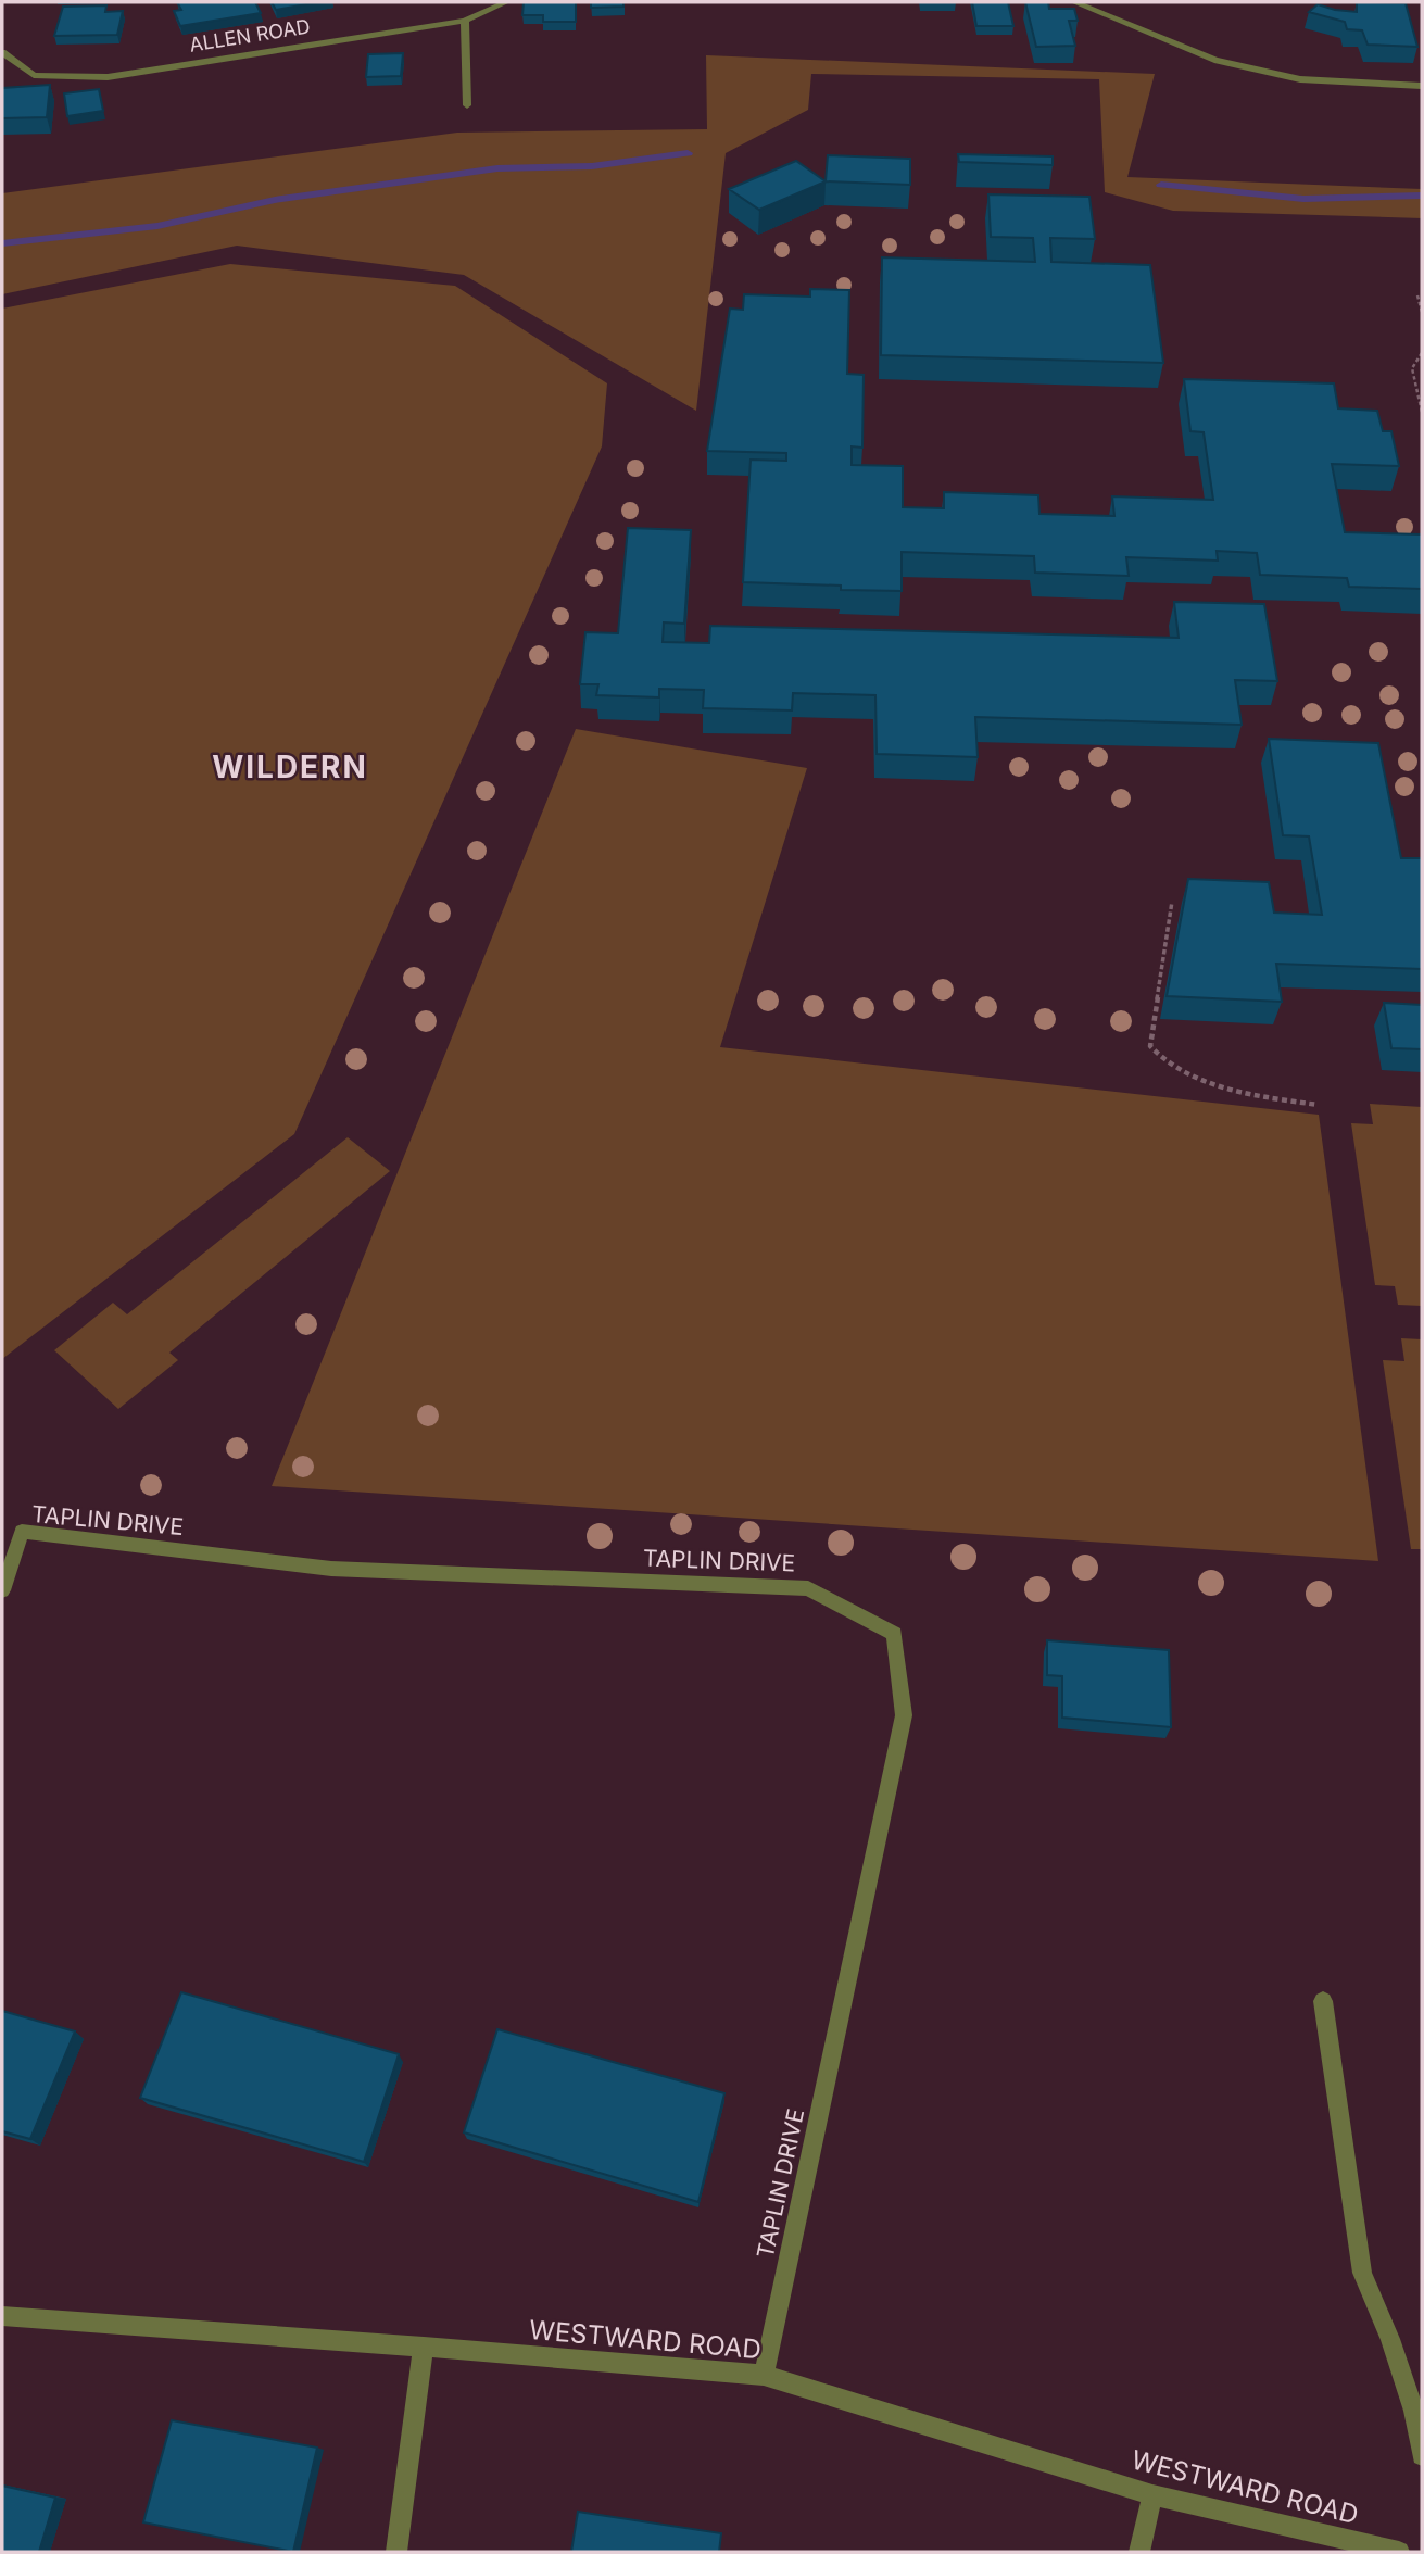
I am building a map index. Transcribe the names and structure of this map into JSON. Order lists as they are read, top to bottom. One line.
{"streets":{"street":["ALLEN ROAD","TAPLIN DRIVE","WESTWARD ROAD"]},"crossings":[["TAPLIN DRIVE","WESTWARD ROAD"]],"districts":["WILDERN"]}
